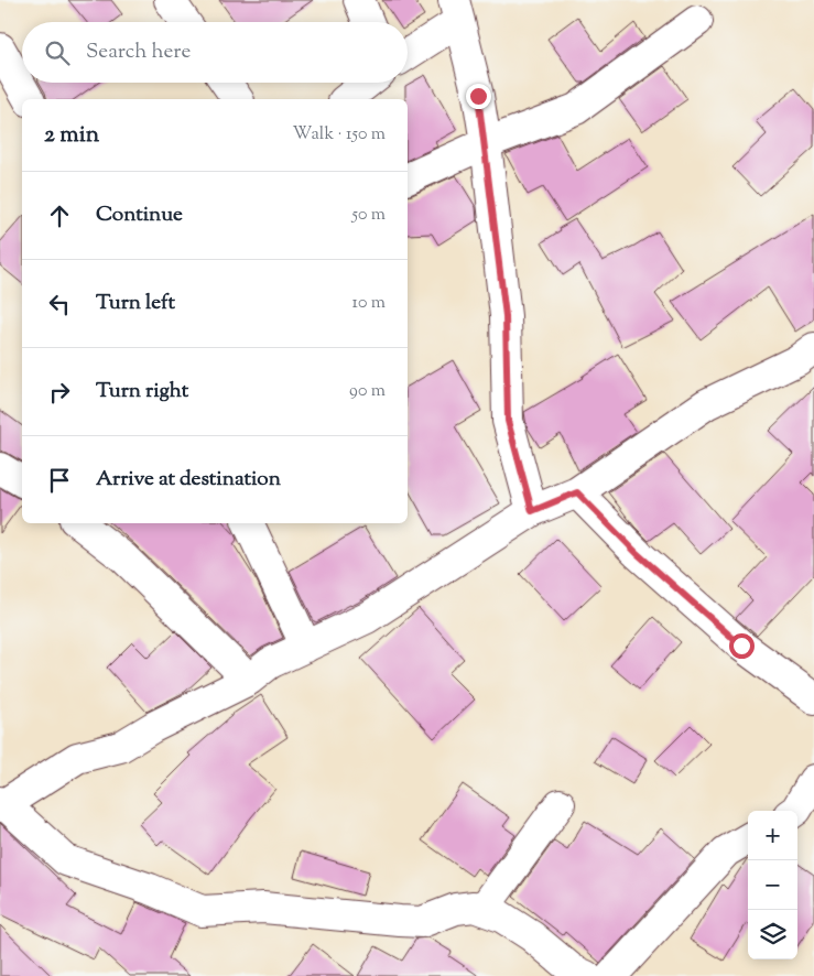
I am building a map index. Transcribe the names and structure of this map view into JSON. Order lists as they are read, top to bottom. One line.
{"page":{"search":"Search here","heading":["2 min","Walk · 150 m"],"list":[["Continue","50 m"],["Turn left","10 m"],["Turn right","90 m"],"Arrive at destination"],"map_buttons":["+","−"]}}
